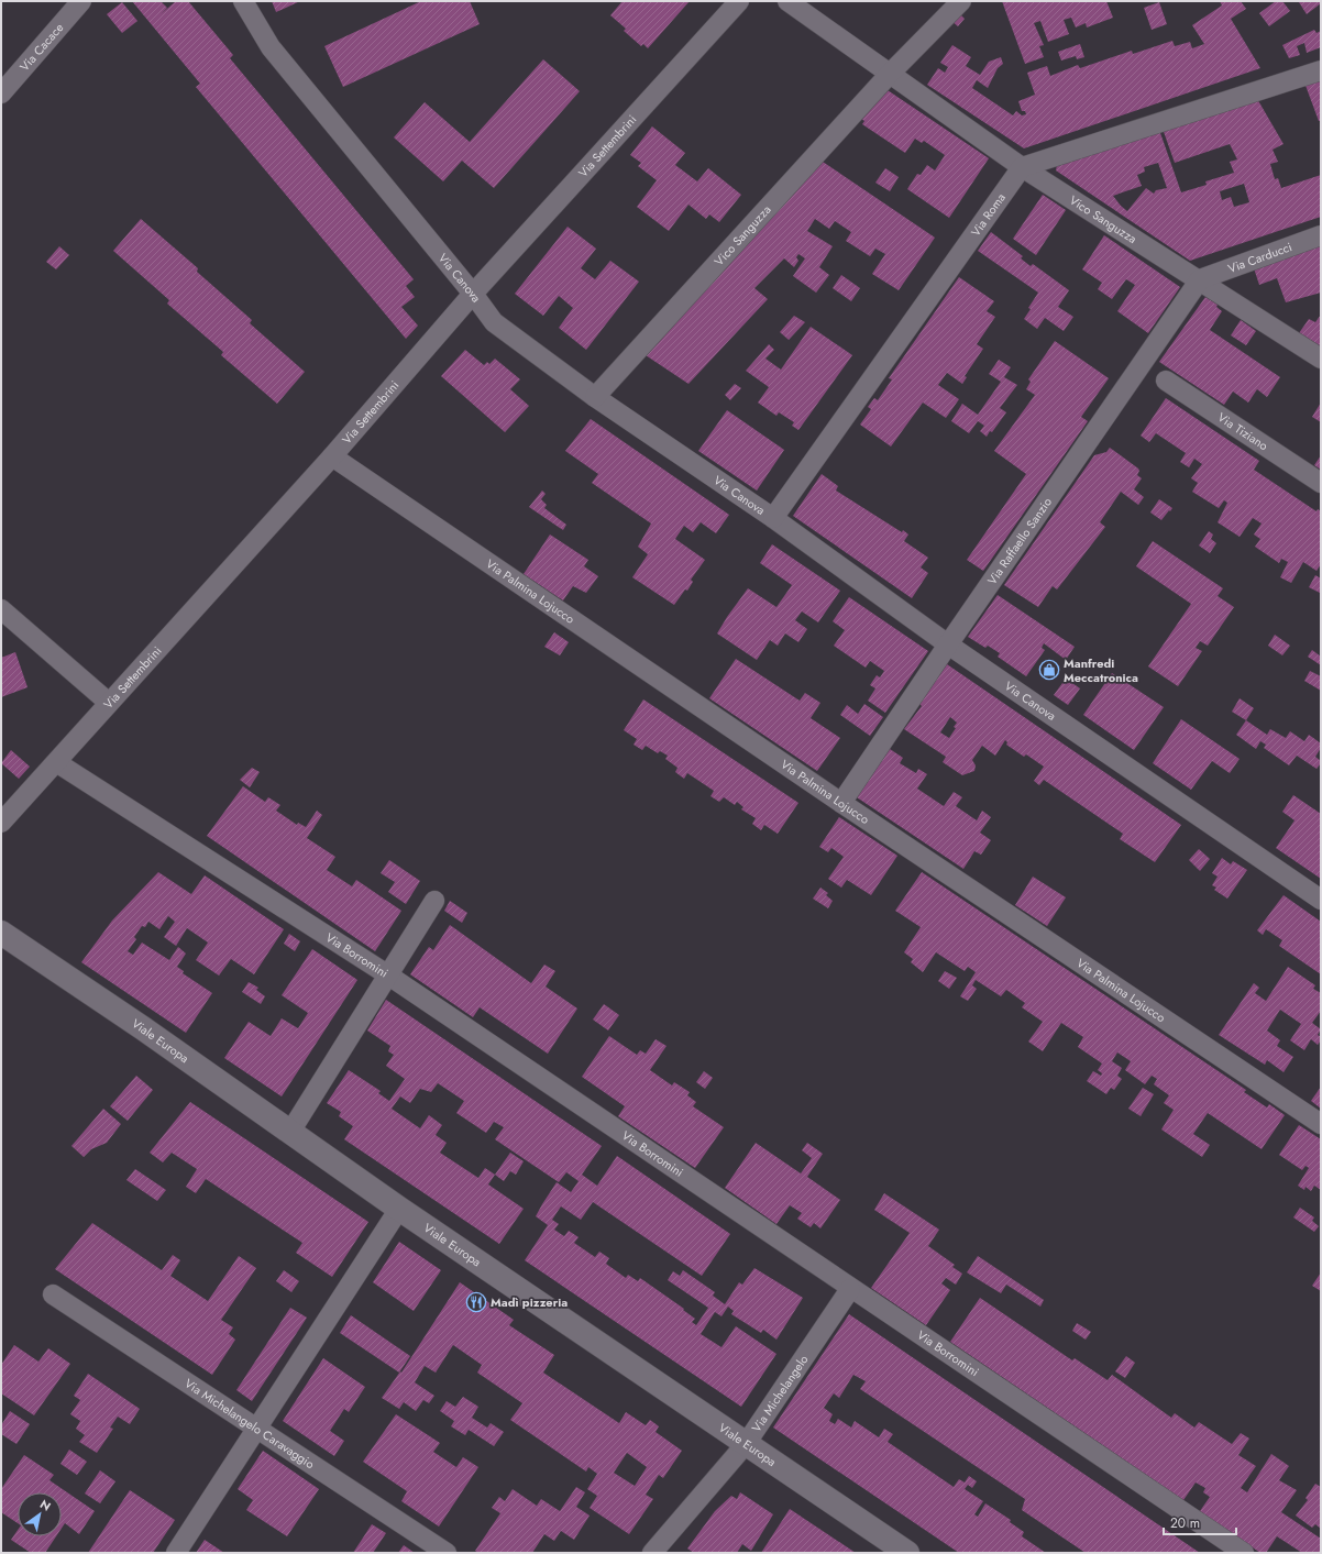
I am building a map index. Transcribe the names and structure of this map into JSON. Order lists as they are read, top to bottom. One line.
{"streets":{"street":["Via Cacace","Via Settembrini","Via Roma","Vico Sanguzza","Via Carducci","Via Canova","Via Tiziano","Via Raffaello Sanzio","Via Palmina Lojucco","Via Borromini","Viale Europa","Via Michelangelo","Via Michelangelo Caravaggio"]},"crossings":[["Via Settembrini","Via Canova"],["Via Settembrini","Via Palmina Lojucco"],["Via Settembrini","Via Borromini"],["Via Roma","Vico Sanguzza"],["Via Roma","Via Canova"],["Vico Sanguzza","Via Carducci"],["Vico Sanguzza","Via Canova"],["Vico Sanguzza","Via Raffaello Sanzio"],["Via Carducci","Via Raffaello Sanzio"],["Via Canova","Via Raffaello Sanzio"],["Via Raffaello Sanzio","Via Palmina Lojucco"],["Via Borromini","Via Michelangelo"],["Viale Europa","Via Michelangelo"]],"places":{"shop":["Manfredi Meccatronica"],"restaurant":["Madì pizzeria"]},"scale_bar":"20 m","north":"top right"}
